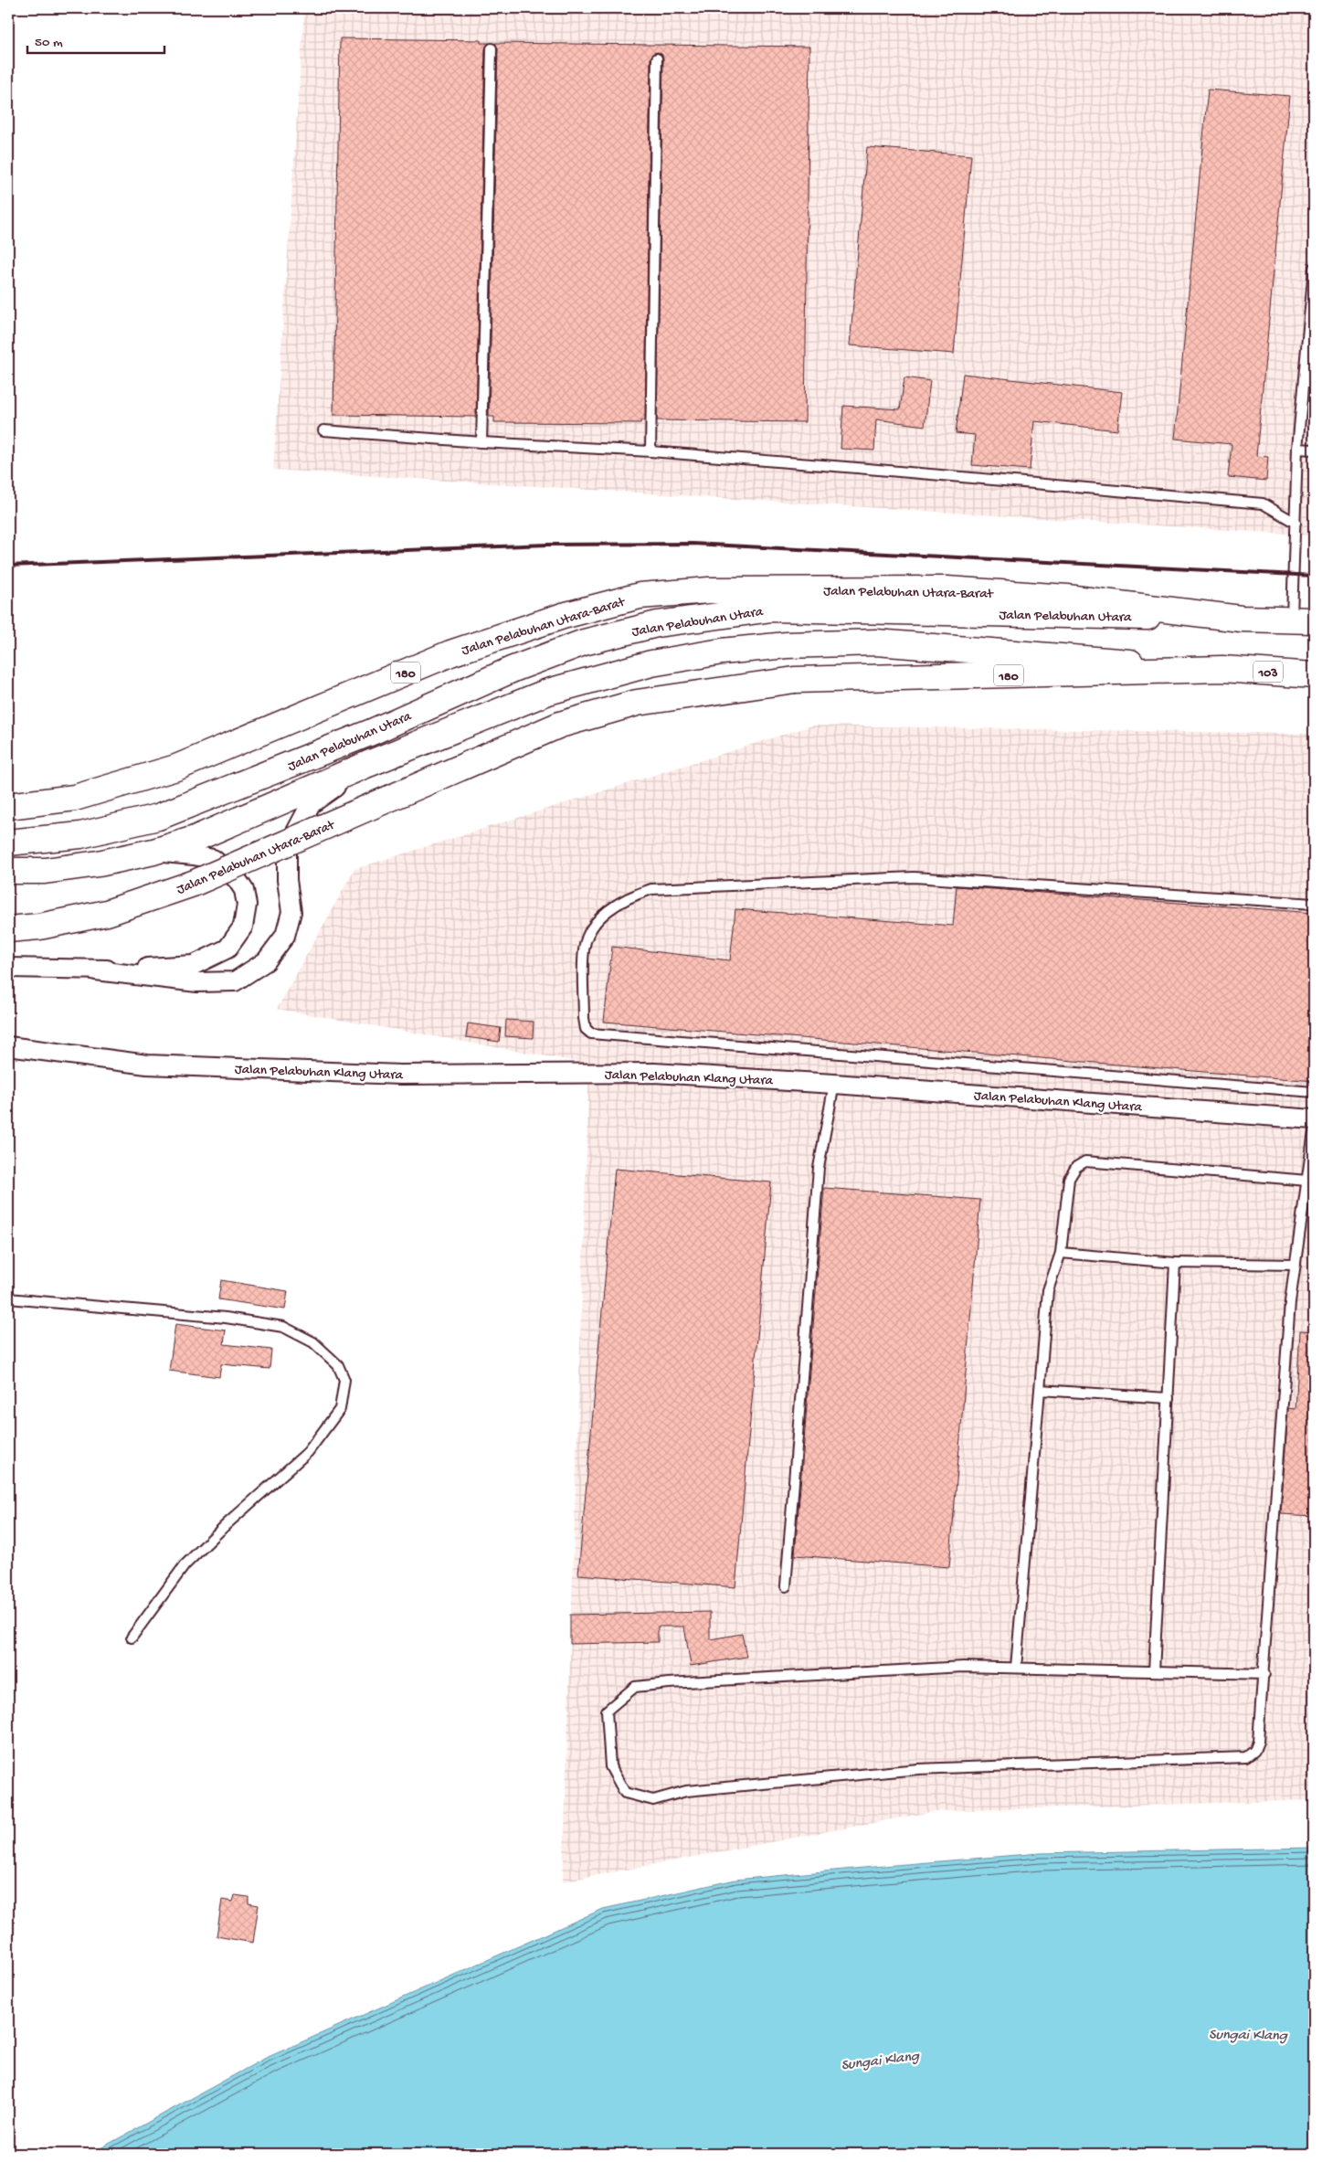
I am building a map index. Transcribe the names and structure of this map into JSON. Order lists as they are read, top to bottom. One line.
{"streets":{"main road":["Jalan Pelabuhan Utara-Barat","Jalan Pelabuhan Utara","103","180"],"street":["Jalan Pelabuhan Klang Utara"]},"crossings":[["Jalan Pelabuhan Utara-Barat","Jalan Pelabuhan Utara"],["Jalan Pelabuhan Utara-Barat","103"]],"water":["Sungai Klang"],"scale_bar":"50 m"}
